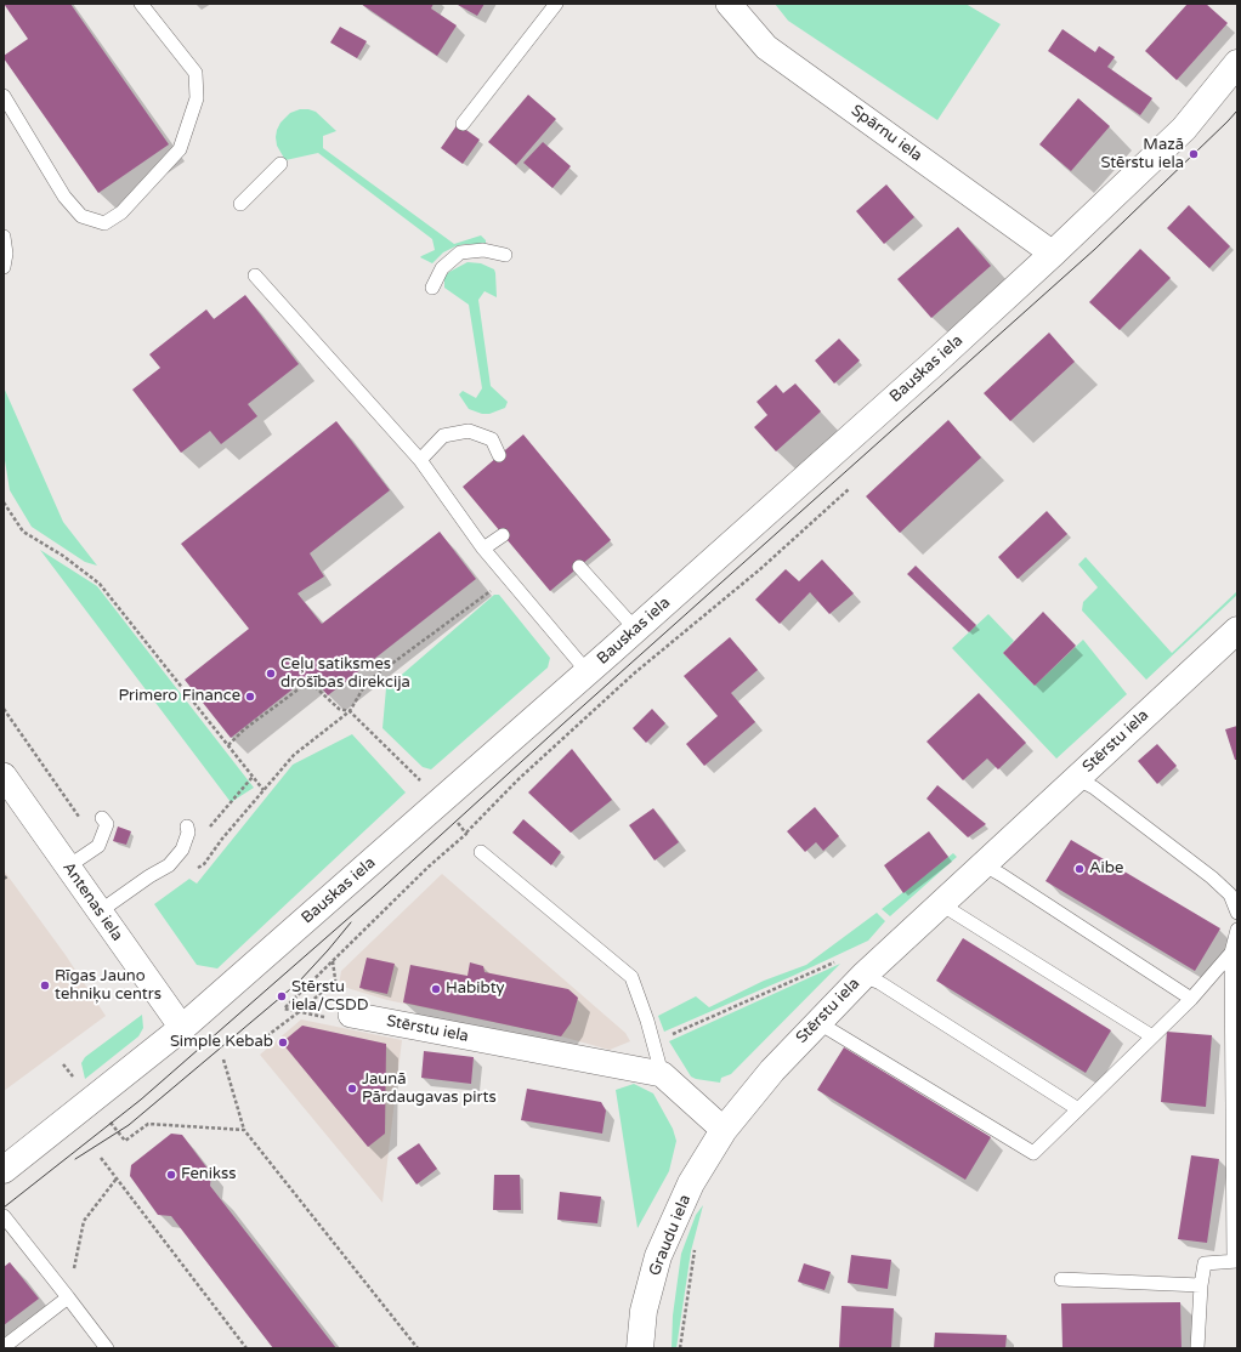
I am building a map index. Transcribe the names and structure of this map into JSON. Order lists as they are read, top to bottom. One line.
{"streets":{"street":["Spārnu iela","Bauskas iela","Stērstu iela","Antenas iela","Graudu iela"]},"crossings":[["Spārnu iela","Bauskas iela"],["Bauskas iela","Antenas iela"],["Stērstu iela","Graudu iela"]],"places":["Mazā Stērstu iela","Ceļu satiksmes drošības direkcija","Primero Finance","Aibe","Rīgas Jauno tehniķu centrs","Habibty","Stērstu iela/CSDD","Simple Kebab","Jaunā Pārdaugavas pirts","Fenikss"]}
